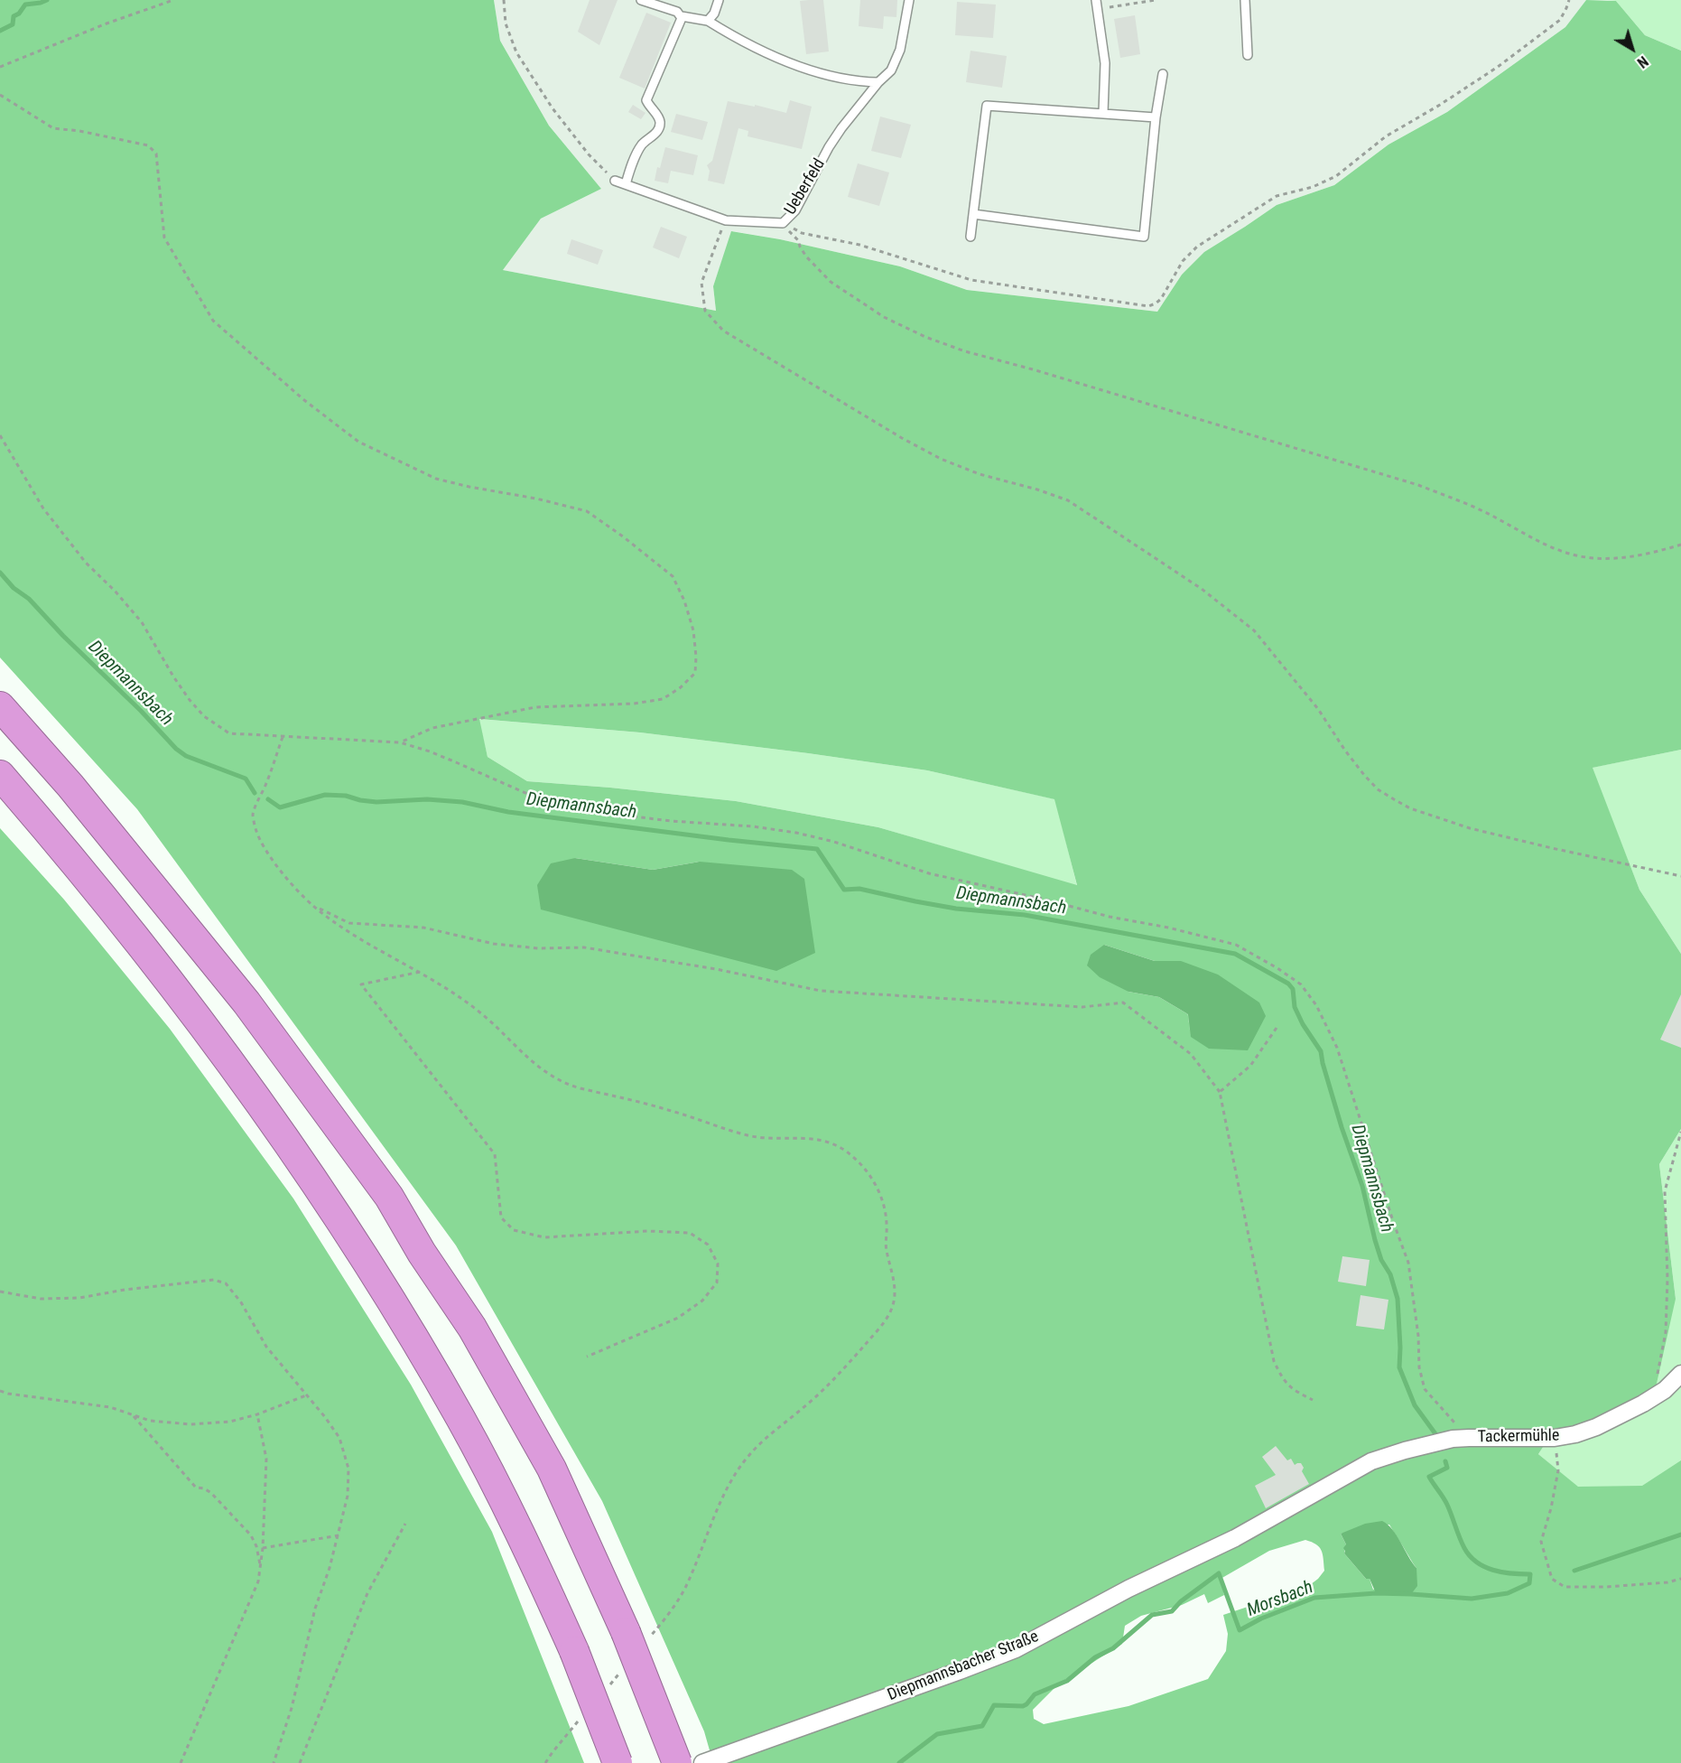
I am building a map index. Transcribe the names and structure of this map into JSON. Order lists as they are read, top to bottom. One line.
{"streets":{"street":["Tackermühle","Diepmannsbacher Straße"],"lane":["Ueberfeld"]},"crossings":[["Tackermühle","Diepmannsbacher Straße"]],"water":["Diepmannsbach","Morsbach"],"north":"bottom right"}
